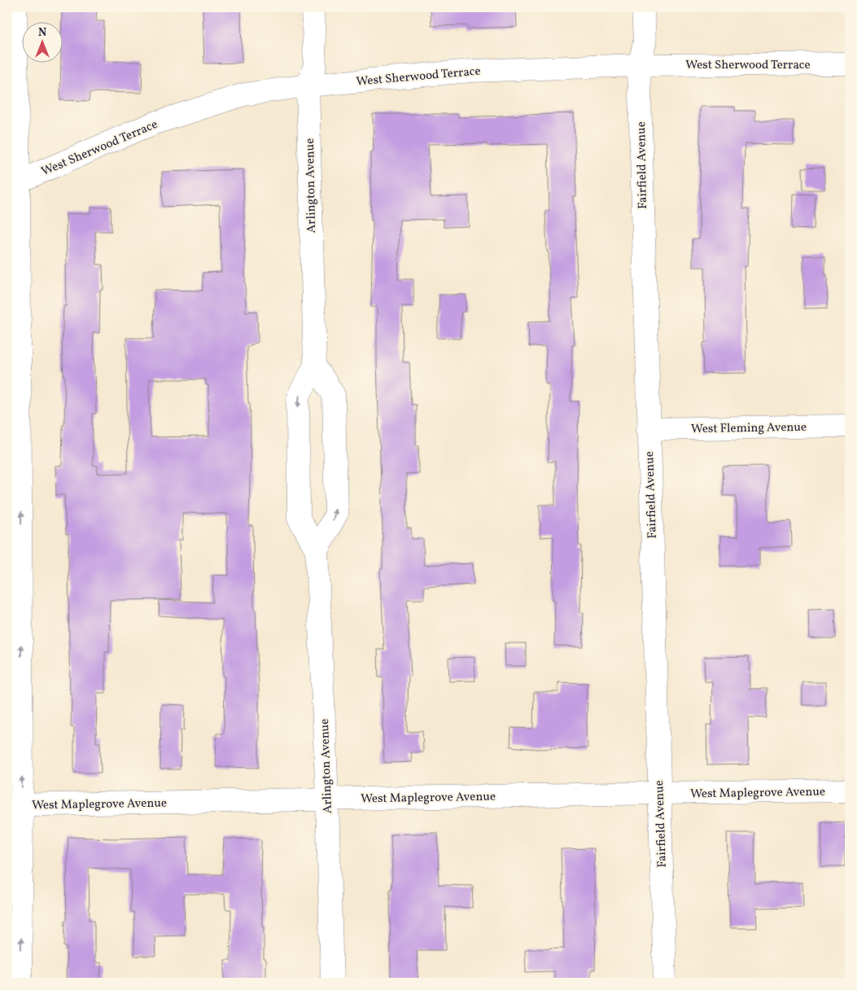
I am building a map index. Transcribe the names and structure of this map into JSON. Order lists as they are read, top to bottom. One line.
{"streets":{"street":["West Sherwood Terrace","Fairfield Avenue","Arlington Avenue","West Fleming Avenue","West Maplegrove Avenue"]},"crossings":[["West Sherwood Terrace","Fairfield Avenue"],["West Sherwood Terrace","Arlington Avenue"],["Fairfield Avenue","West Fleming Avenue"],["Fairfield Avenue","West Maplegrove Avenue"],["Arlington Avenue","West Maplegrove Avenue"]],"north":"top"}
